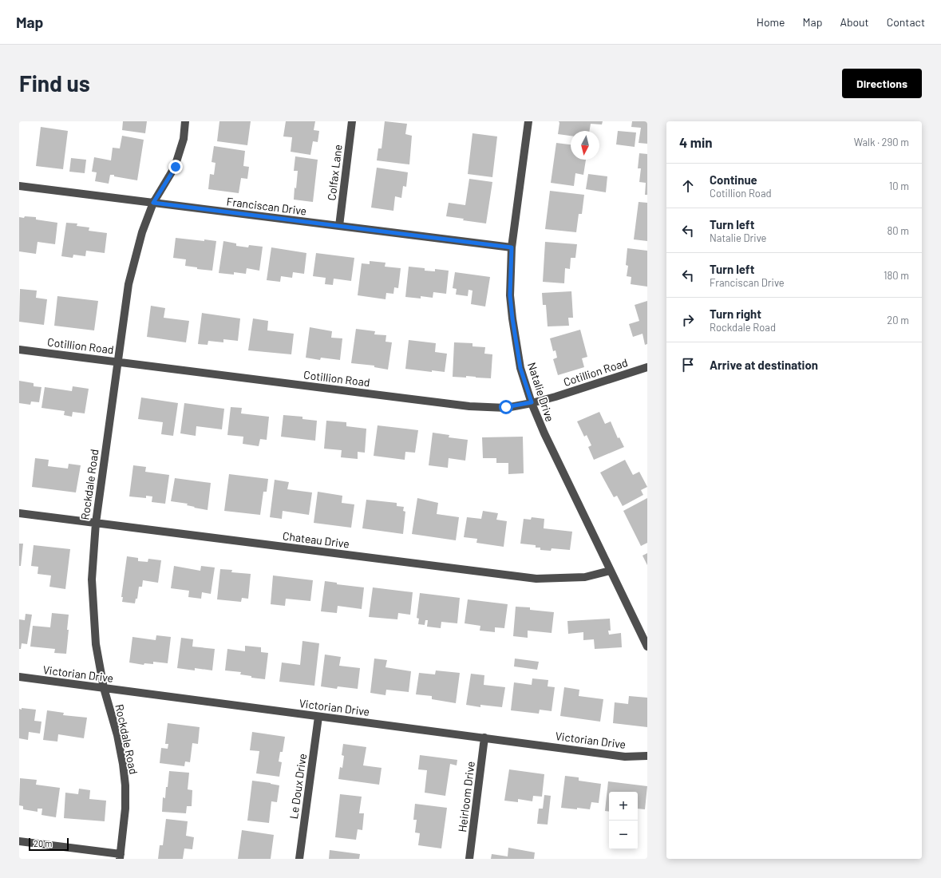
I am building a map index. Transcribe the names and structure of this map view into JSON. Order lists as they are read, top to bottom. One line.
{"streets":{"street":["Colfax Lane","Franciscan Drive","Cotillion Road","Natalie Drive","Rockdale Road","Chateau Drive","Victorian Drive","Le Doux Drive","Heirloom Drive"]},"crossings":[["Colfax Lane","Franciscan Drive"],["Franciscan Drive","Natalie Drive"],["Franciscan Drive","Rockdale Road"],["Cotillion Road","Natalie Drive"],["Cotillion Road","Rockdale Road"],["Natalie Drive","Chateau Drive"],["Rockdale Road","Chateau Drive"],["Rockdale Road","Victorian Drive"],["Victorian Drive","Le Doux Drive"],["Victorian Drive","Heirloom Drive"]],"scale_bar":"20 m","north":"bottom","page":{"header":"Map","nav":["Home","Map","About","Contact"],"buttons":"Directions","title":"Find us","heading":["4 min","Walk · 290 m"],"list":[["Continue","Cotillion Road","10 m"],["Turn left","Natalie Drive","80 m"],["Turn left","Franciscan Drive","180 m"],["Turn right","Rockdale Road","20 m"],"Arrive at destination"],"map_buttons":["+","−"],"scale":"20 m"}}
